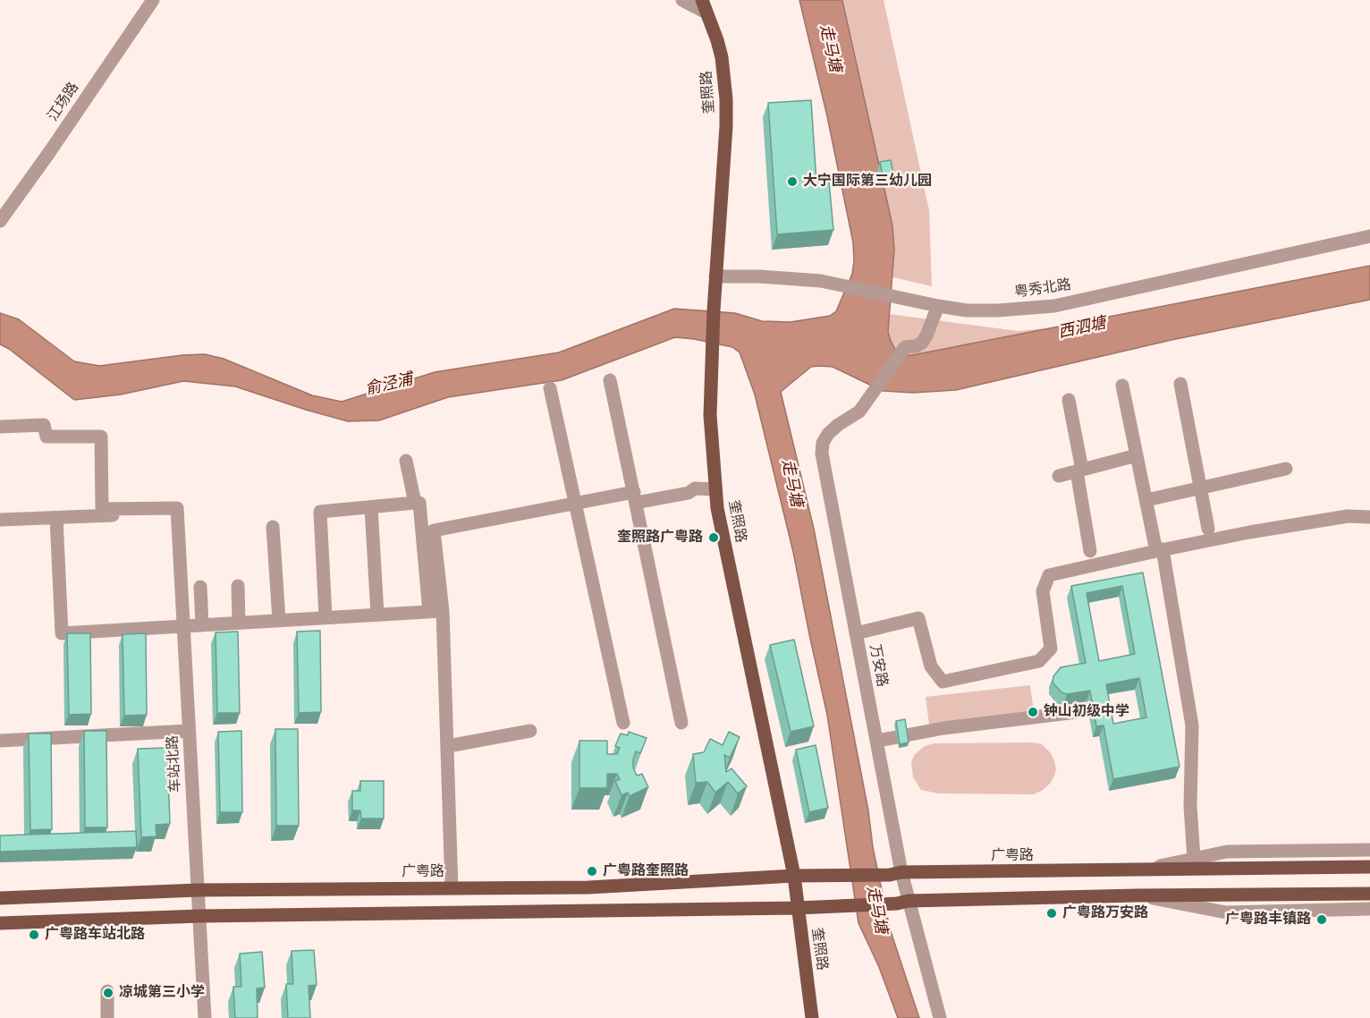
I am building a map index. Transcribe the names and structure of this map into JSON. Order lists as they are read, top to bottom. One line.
{"streets":{"main road":["奎照路","广粤路"],"street":["江场路","粤秀北路","万安路","车站北路"]},"crossings":[["奎照路","粤秀北路"],["奎照路","广粤路"],["粤秀北路","万安路"],["万安路","广粤路"],["车站北路","广粤路"]],"water":["走马塘","西泗塘","俞泾浦"],"places":["大宁国际第三幼儿园","奎照路广粤路","钟山初级中学","广粤路奎照路","广粤路万安路","广粤路丰镇路","广粤路车站北路","凉城第三小学"]}
